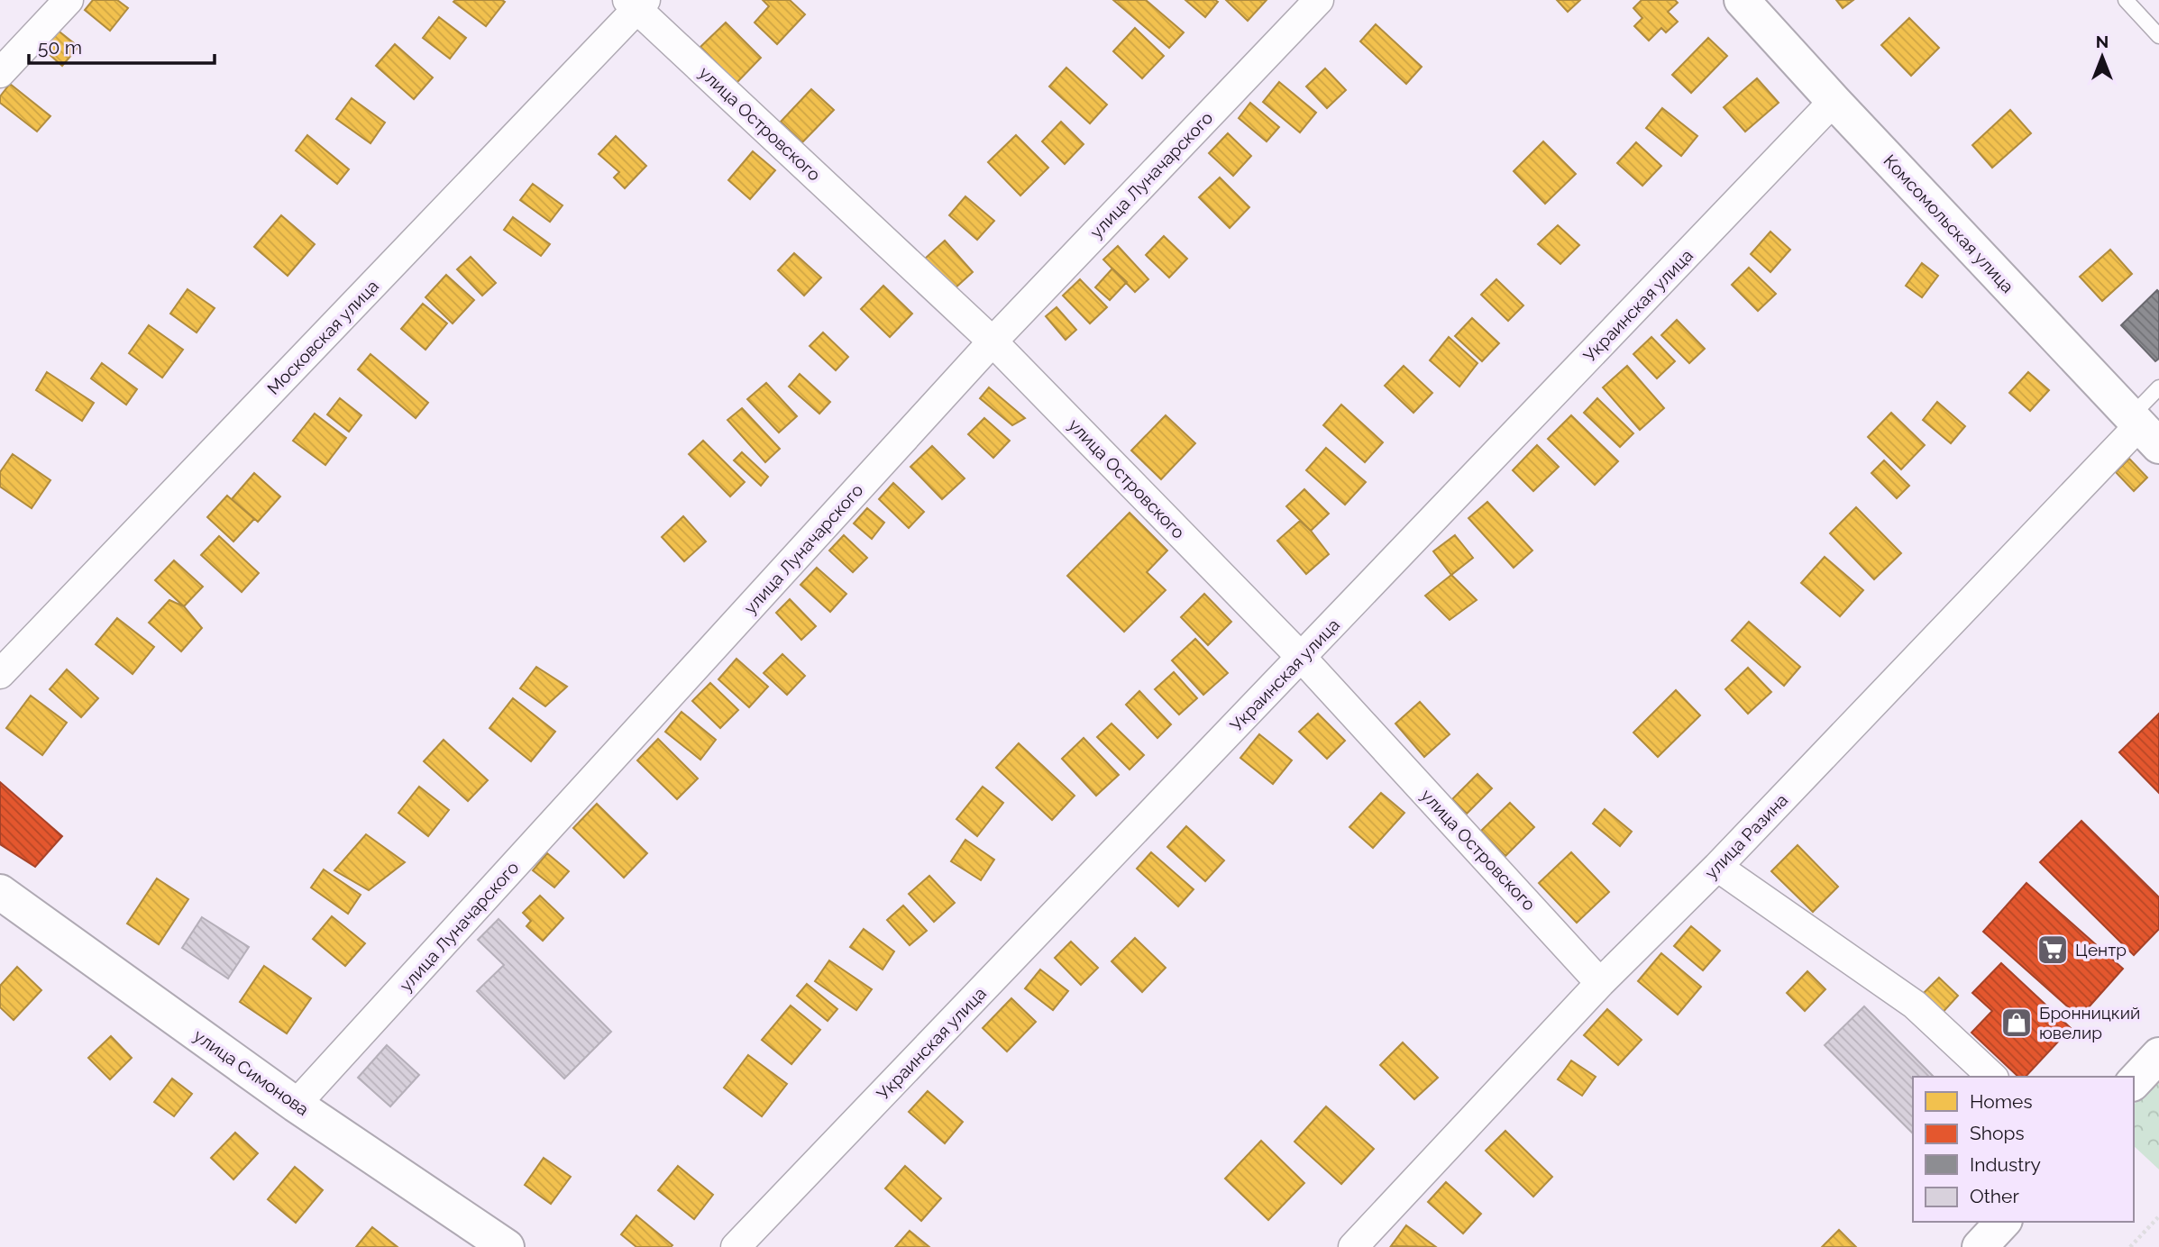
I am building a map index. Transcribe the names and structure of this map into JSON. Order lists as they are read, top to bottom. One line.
{"streets":{"street":["улица Островского","улица Луначарского","Комсомольская улица","Украинская улица","Московская улица","улица Разина","улица Симонова"]},"crossings":[["улица Островского","улица Луначарского"],["улица Островского","Украинская улица"],["улица Островского","Московская улица"],["улица Островского","улица Разина"],["улица Луначарского","улица Симонова"],["Комсомольская улица","Украинская улица"],["Комсомольская улица","улица Разина"]],"places":{"supermarket":["Центр"],"shop":["Бронницкий ювелир"]},"legend":["Homes","Shops","Industry","Other"],"scale_bar":"50 m","north":"top"}
